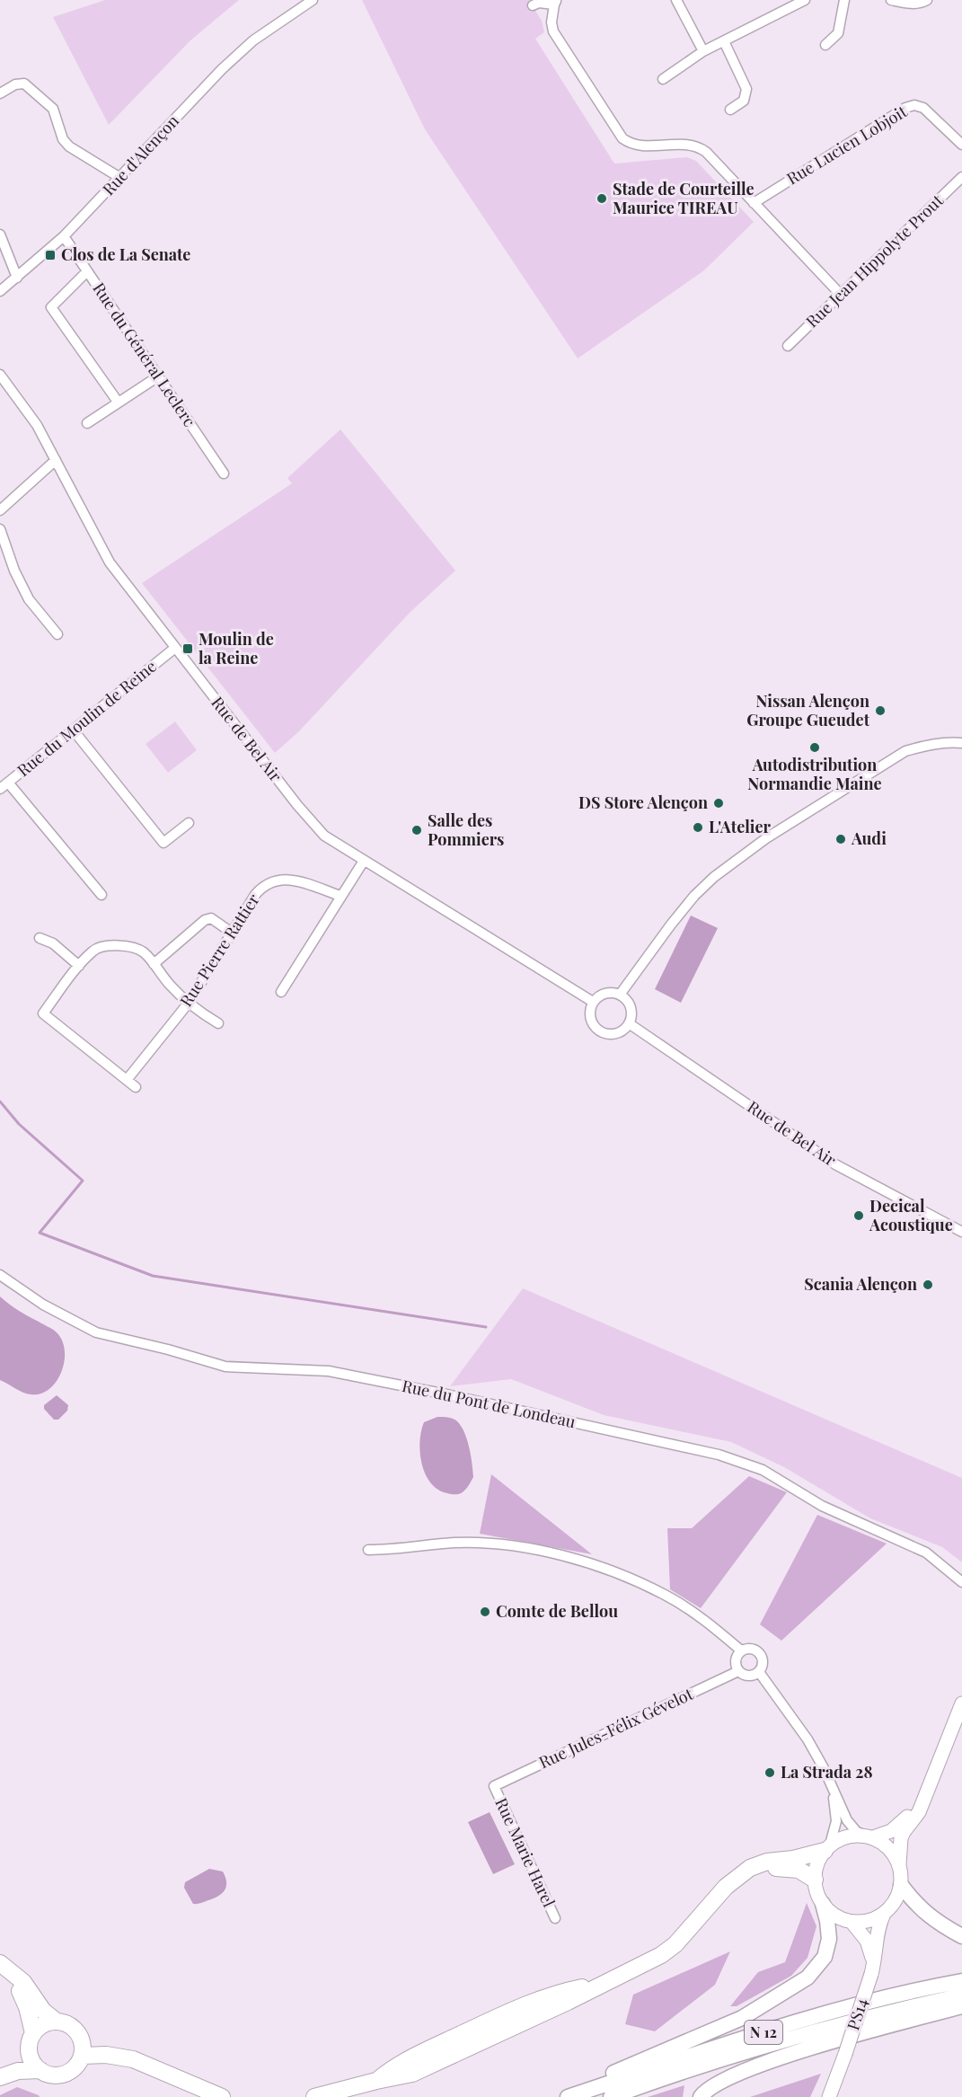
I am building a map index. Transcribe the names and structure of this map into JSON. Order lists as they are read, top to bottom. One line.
{"streets":{"highway":["N 12"],"main road":["PS14"],"street":["Rue Lucien Lobjoit","Rue d'Alençon","Rue Jean Hippolyte Prout","Rue du Général Leclerc","Rue du Moulin de Reine","Rue de Bel Air","Rue Pierre Rattier","Rue du Pont de Londeau","Rue Jules-Félix Gévelot","Rue Marie Harel"]},"crossings":[["Rue d'Alençon","Rue du Général Leclerc"],["Rue du Moulin de Reine","Rue de Bel Air"],["Rue Jules-Félix Gévelot","Rue Marie Harel"]],"places":{"other":["Stade de Courteille Maurice TIREAU","Nissan Alençon Groupe Gueudet","Autodistribution Normandie Maine","DS Store Alençon","L'Atelier","Salle des Pommiers","Audi","Decical Acoustique","Scania Alençon","Comte de Bellou","La Strada 28"],"transit":["Clos de La Senate","Moulin de la Reine"]}}
